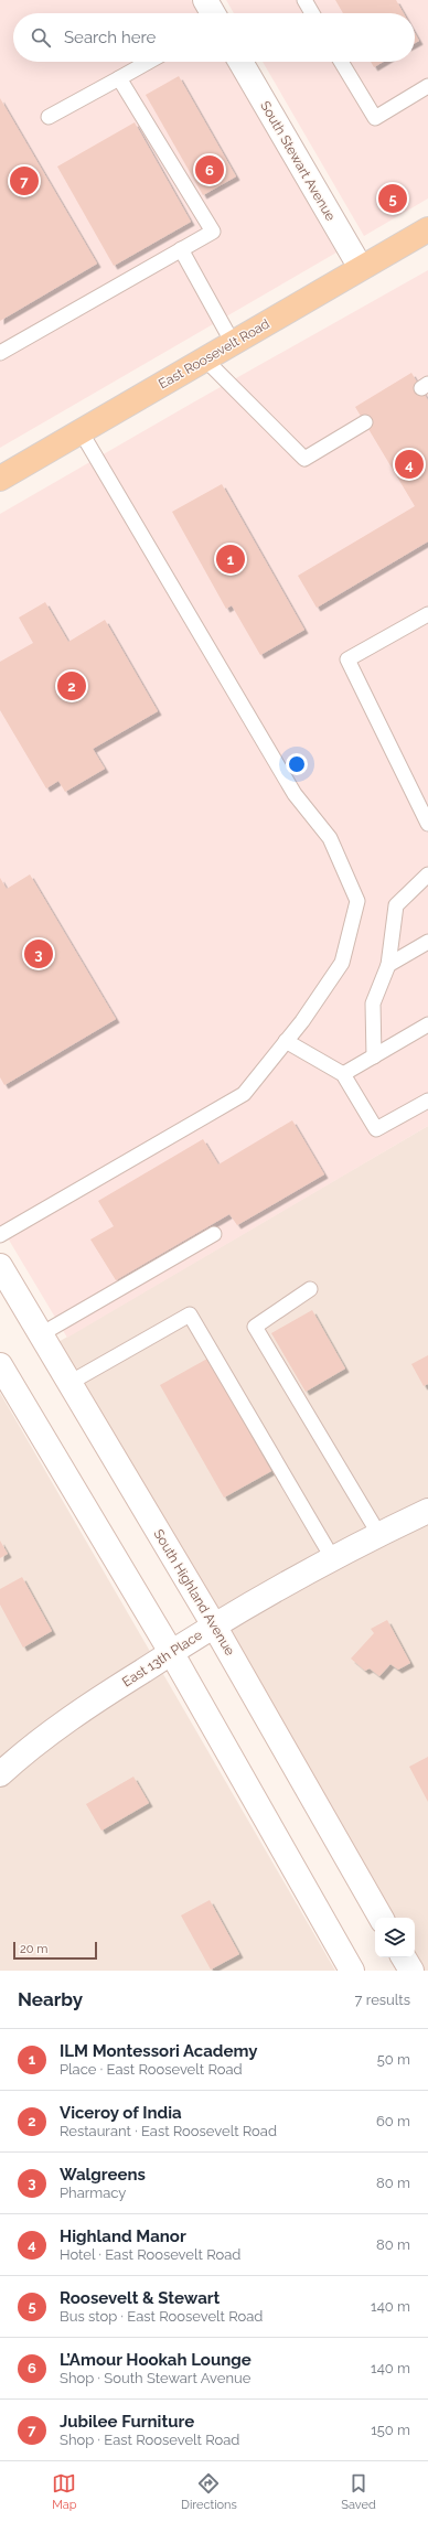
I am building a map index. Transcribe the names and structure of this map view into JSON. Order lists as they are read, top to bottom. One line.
{"streets":{"main road":["South Stewart Avenue","East Roosevelt Road","South Highland Avenue","East 13th Place"]},"crossings":[["South Stewart Avenue","East Roosevelt Road"],["South Highland Avenue","East 13th Place"]],"scale_bar":"20 m","page":{"search":"Search here","pins":["6","7","5","4","1","2","3"],"scale":"20 m","heading":["Nearby","7 results"],"list":[{"mark":"1","name":"ILM Montessori Academy","note":"Place · East Roosevelt Road","value":"50 m"},{"mark":"2","name":"Viceroy of India","note":"Restaurant · East Roosevelt Road","value":"60 m"},{"mark":"3","name":"Walgreens","note":"Pharmacy","value":"80 m"},{"mark":"4","name":"Highland Manor","note":"Hotel · East Roosevelt Road","value":"80 m"},{"mark":"5","name":"Roosevelt & Stewart","note":"Bus stop · East Roosevelt Road","value":"140 m"},{"mark":"6","name":"L’Amour Hookah Lounge","note":"Shop · South Stewart Avenue","value":"140 m"},{"mark":"7","name":"Jubilee Furniture","note":"Shop · East Roosevelt Road","value":"150 m"}],"nav":["Map","Directions","Saved"]}}
